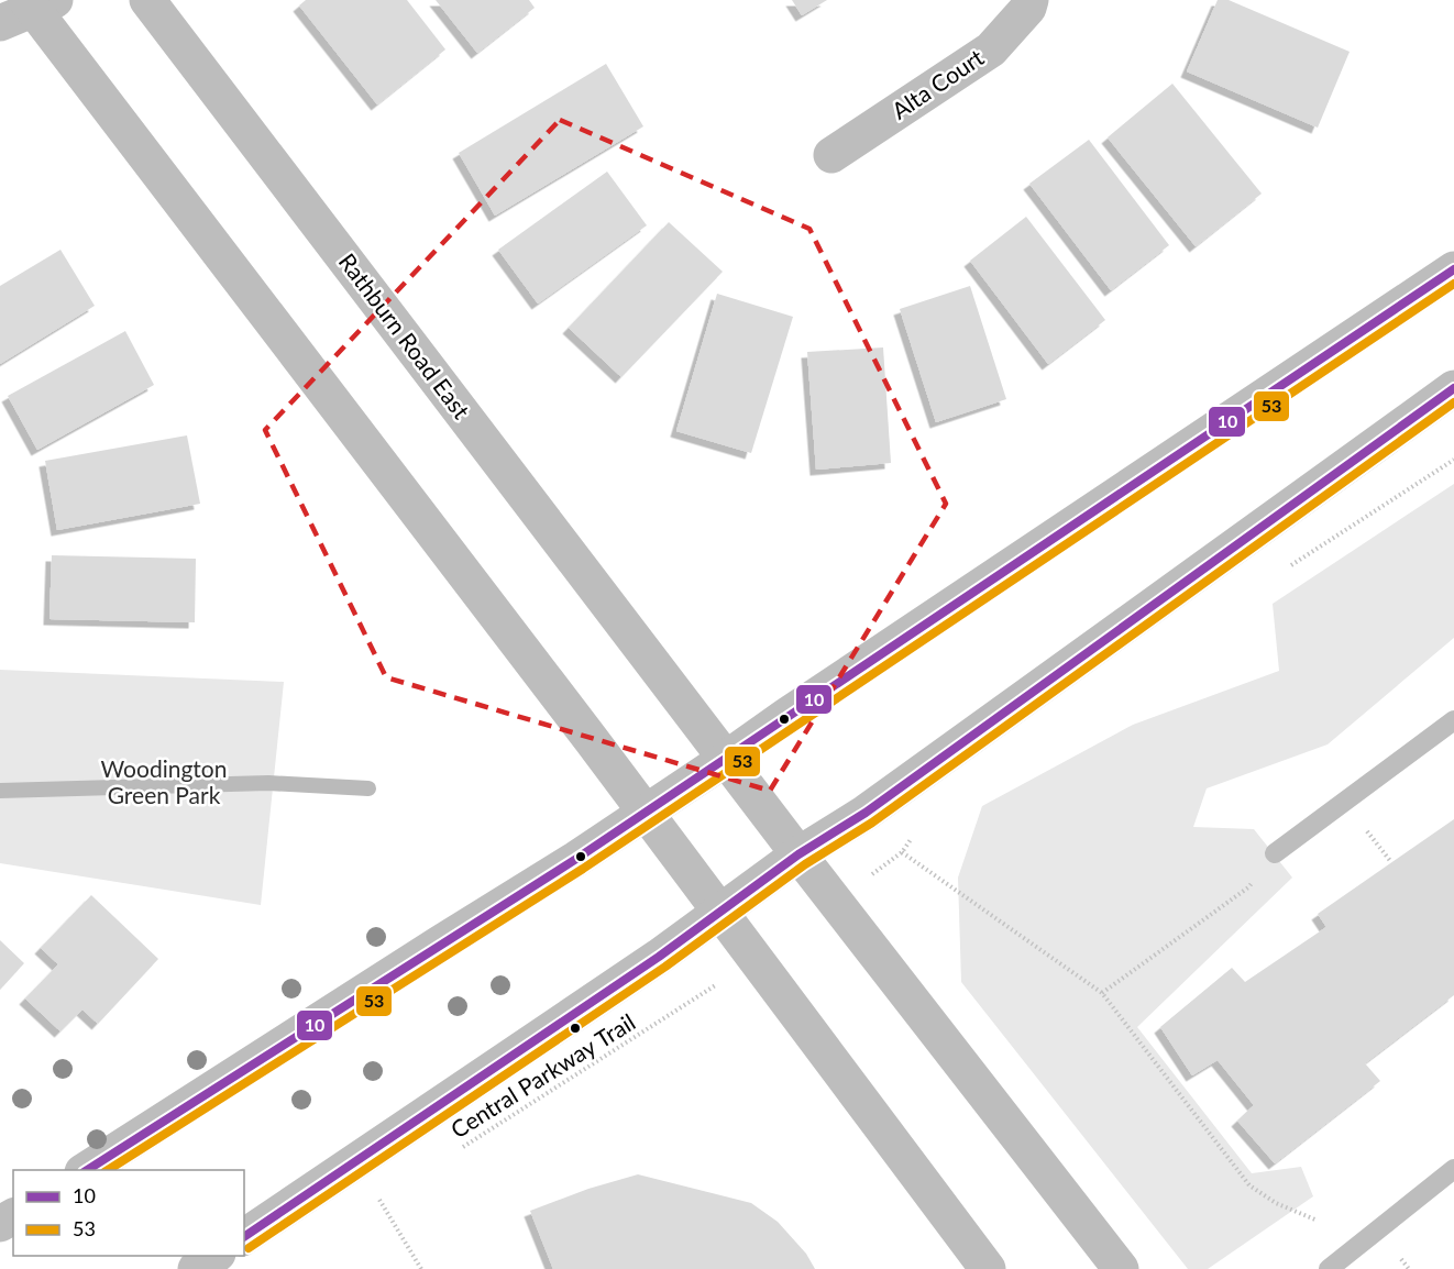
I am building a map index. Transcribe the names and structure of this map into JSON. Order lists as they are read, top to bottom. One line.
{"streets":{"street":["Alta Court","Rathburn Road East"],"path":["Central Parkway Trail"]},"parks":["Woodington Green Park"],"lines":["transit line 10","transit line 53"],"legend":["10","53"]}
